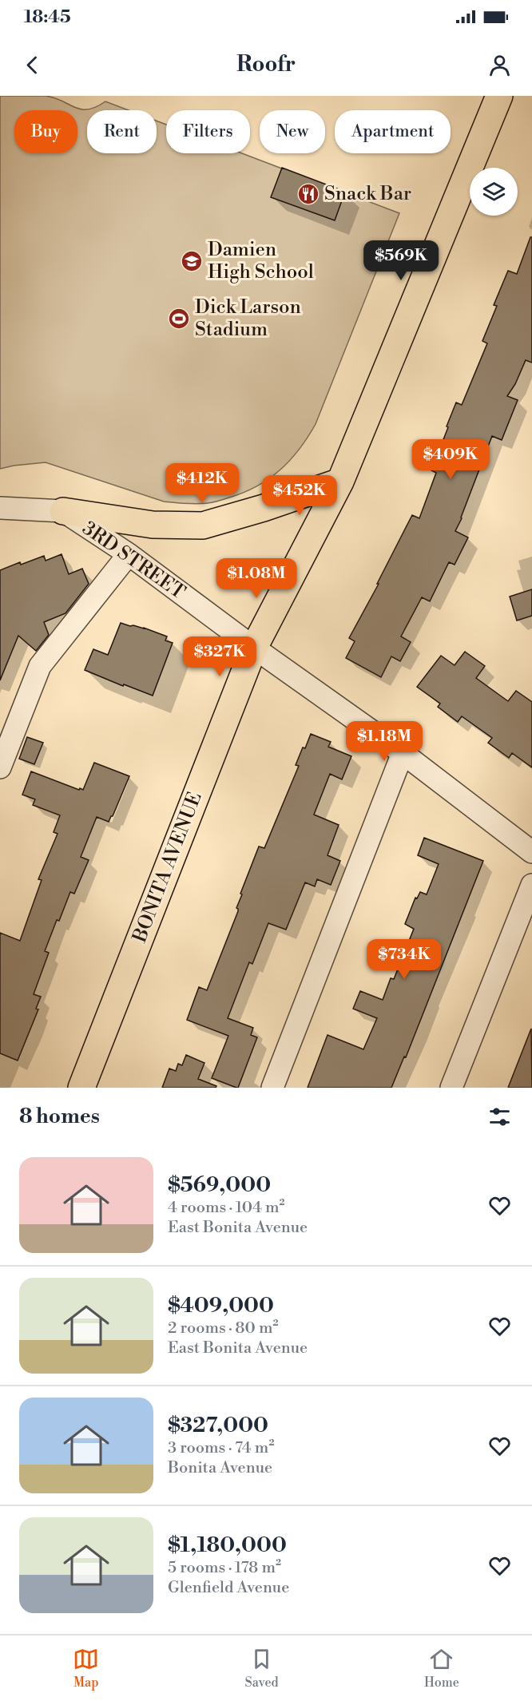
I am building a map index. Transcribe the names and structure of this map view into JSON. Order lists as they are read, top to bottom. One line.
{"streets":{"main road":["BONITA AVENUE"],"street":["3RD STREET"]},"crossings":[["3RD STREET","BONITA AVENUE"]],"places":{"restaurant":["Snack Bar"],"school or university":["Damien High School"],"sports":["Dick Larson Stadium"]},"page":{"status":"18:45","header":"Roofr","chip":["Buy","Rent","Filters","New","Apartment"],"price":["$569K","$409K","$412K","$452K","$1.08M","$327K","$1.18M","$734K"],"heading":"8 homes","list":[{"name":"$569,000","note":"4 rooms · 104 m² · East Bonita Avenue"},{"name":"$409,000","note":"2 rooms · 80 m² · East Bonita Avenue"},{"name":"$327,000","note":"3 rooms · 74 m² · Bonita Avenue"},{"name":"$1,180,000","note":"5 rooms · 178 m² · Glenfield Avenue"}],"tabs":["Map","Saved","Home"]}}
